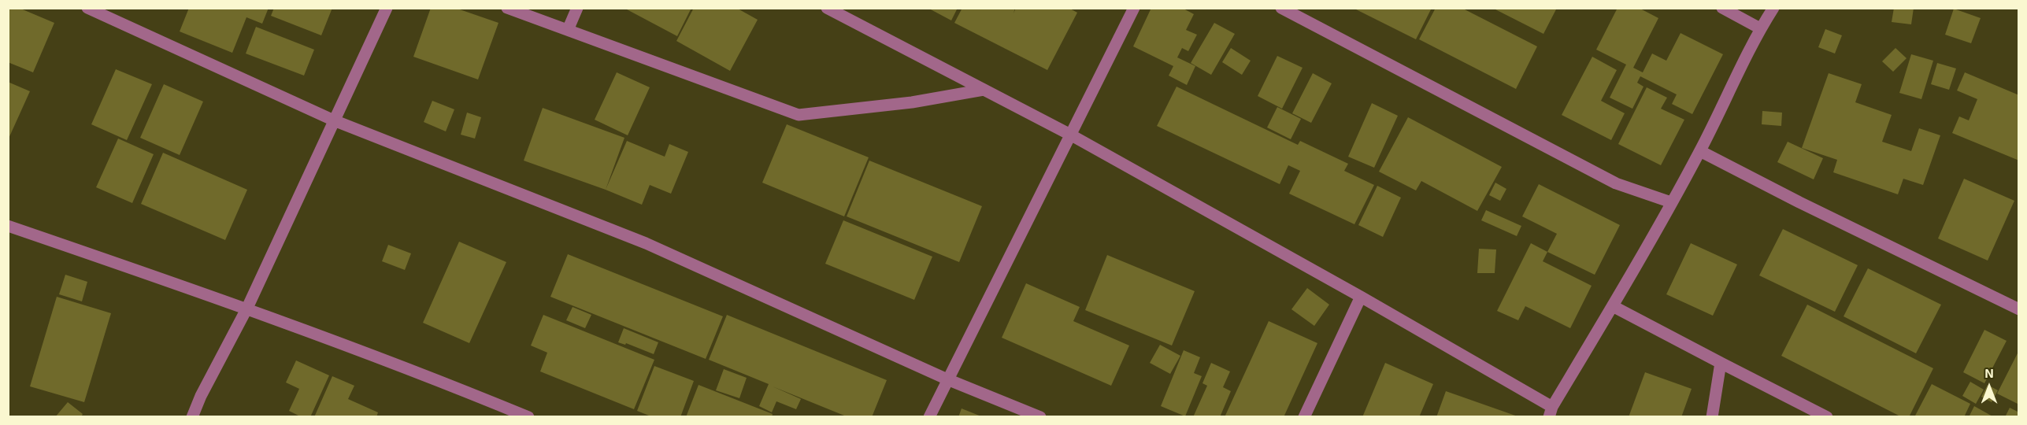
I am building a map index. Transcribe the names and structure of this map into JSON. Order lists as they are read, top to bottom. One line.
{"north":"top"}
